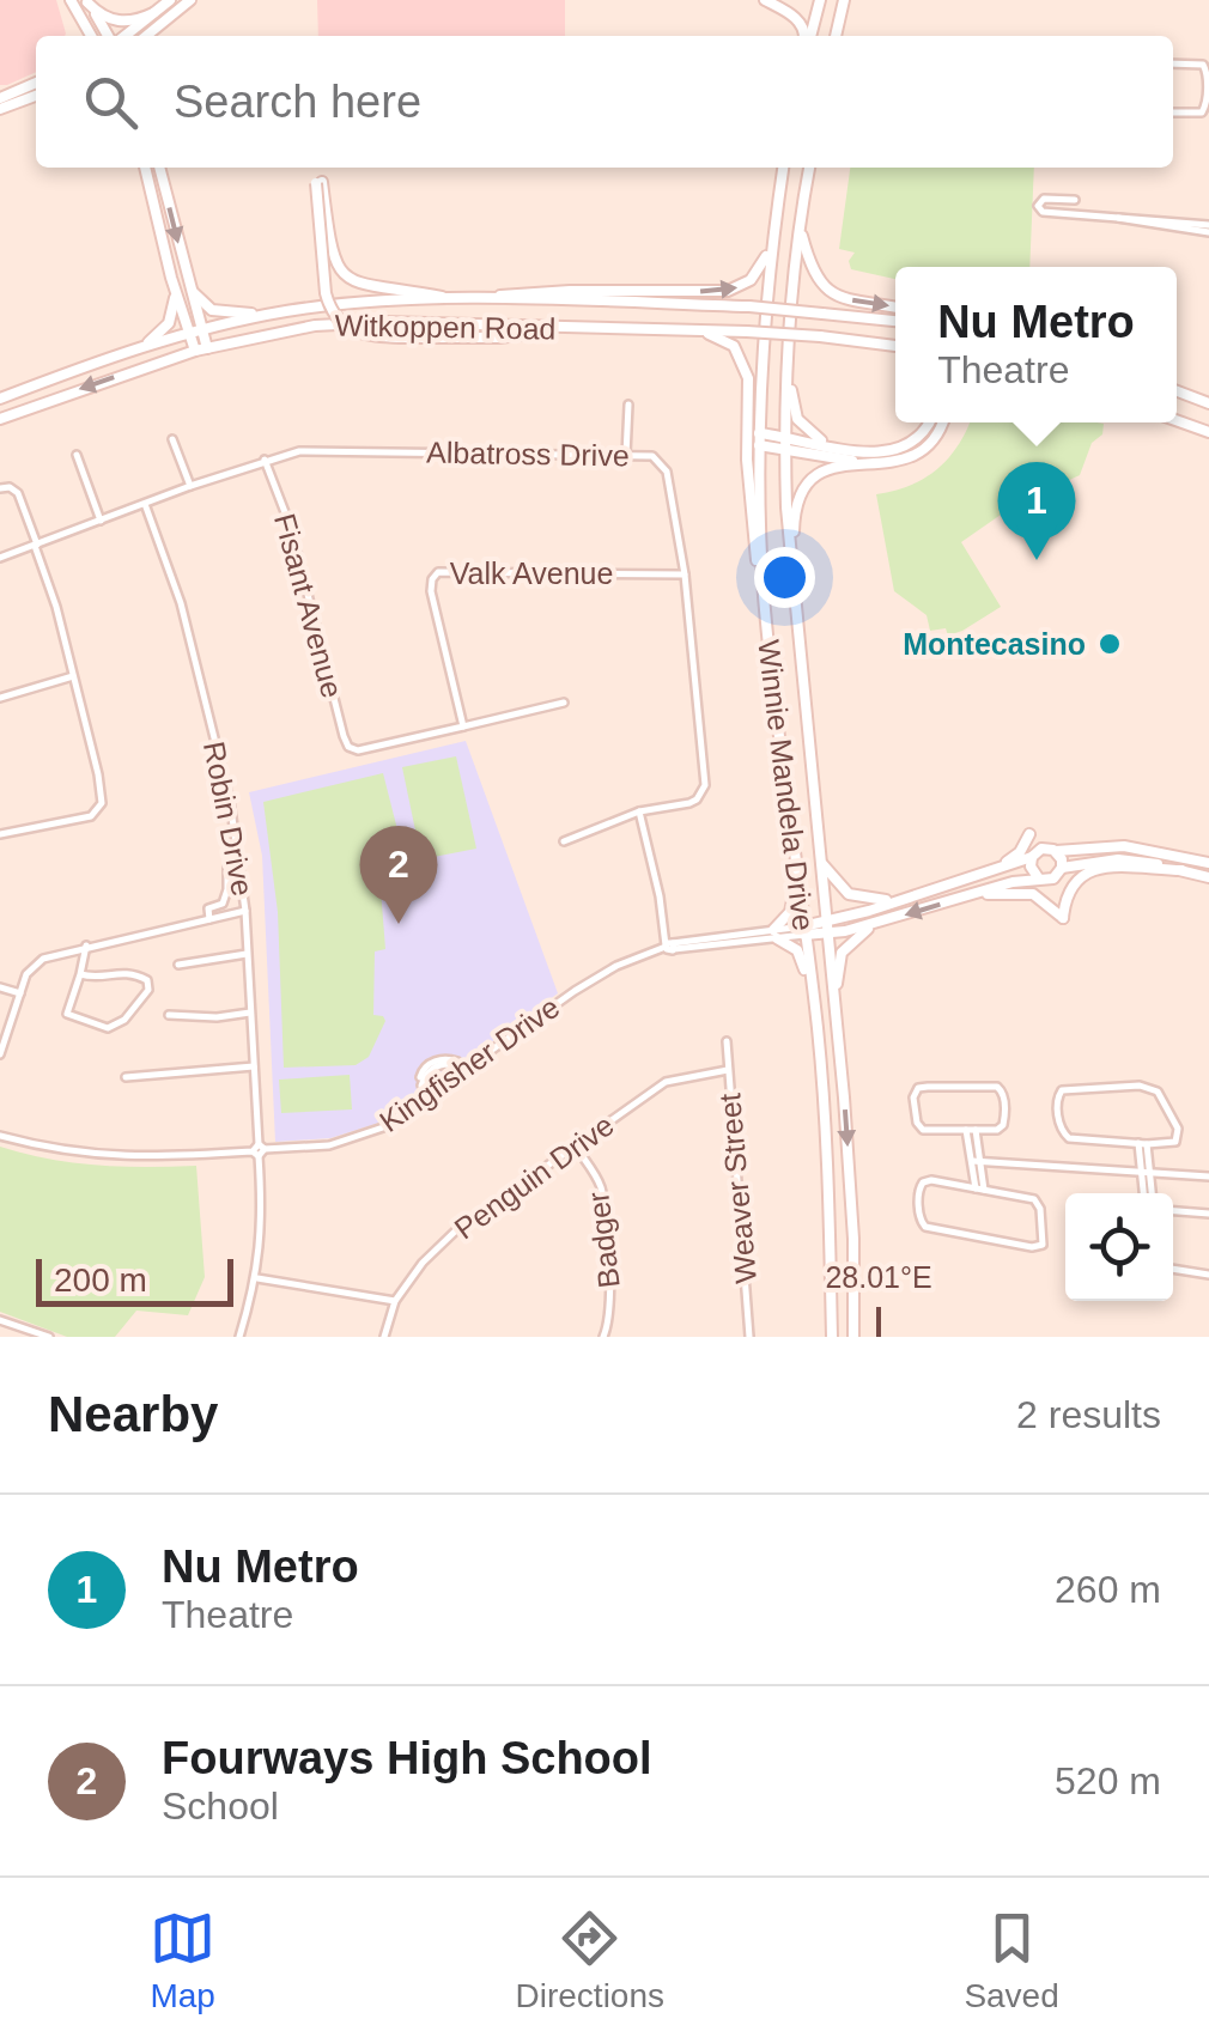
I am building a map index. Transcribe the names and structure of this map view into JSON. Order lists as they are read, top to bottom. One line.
{"streets":{"main road":["Witkoppen Road","Winnie Mandela Drive"],"street":["Albatross Drive","Valk Avenue","Fisant Avenue","Robin Drive","Kingfisher Drive","Penguin Drive","Weaver Street","Badger"]},"crossings":[["Albatross Drive","Valk Avenue"],["Albatross Drive","Fisant Avenue"],["Albatross Drive","Robin Drive"],["Valk Avenue","Fisant Avenue"],["Winnie Mandela Drive","Kingfisher Drive"],["Robin Drive","Kingfisher Drive"],["Penguin Drive","Weaver Street"],["Penguin Drive","Badger"]],"places":["Montecasino"],"scale_bar":"200 m","page":{"search":"Search here","popup":["Nu Metro","Theatre"],"pins":["1","2"],"scale":"200 m","heading":["Nearby","2 results"],"list":[{"mark":"1","name":"Nu Metro","note":"Theatre","value":"260 m"},{"mark":"2","name":"Fourways High School","note":"School","value":"520 m"}],"nav":["Map","Directions","Saved"]},"coordinates":["28.01°E"]}
